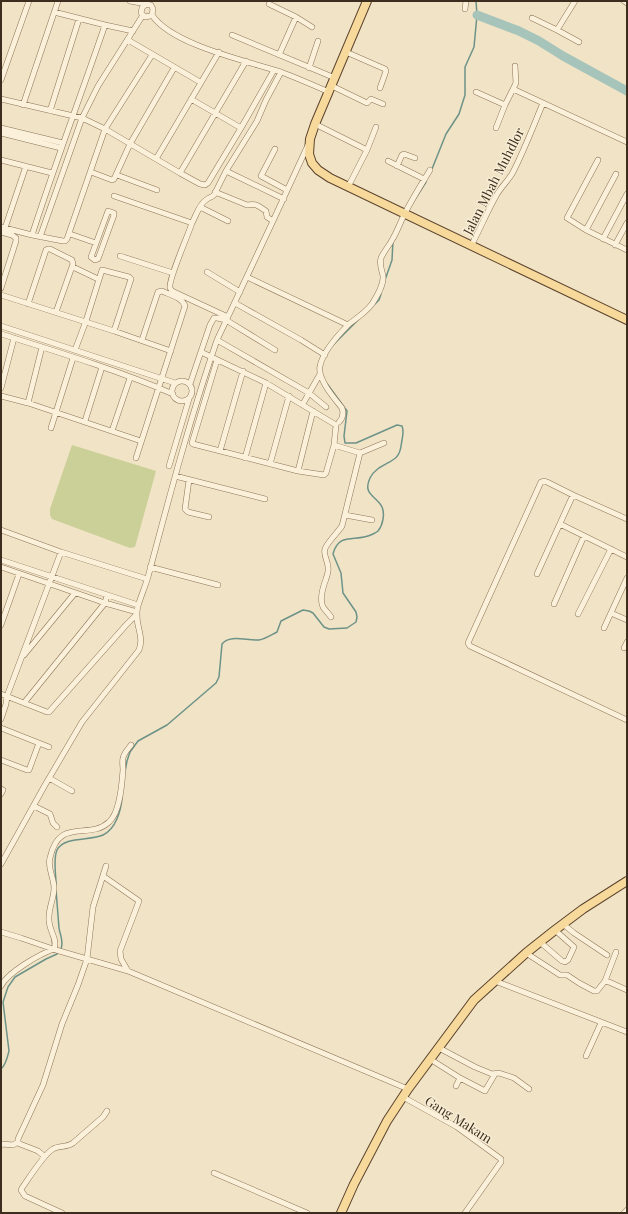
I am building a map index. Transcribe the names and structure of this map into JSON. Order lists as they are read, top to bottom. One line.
{"streets":{"street":["Jalan Mbah Muhdlor","Gang Makam"]}}
